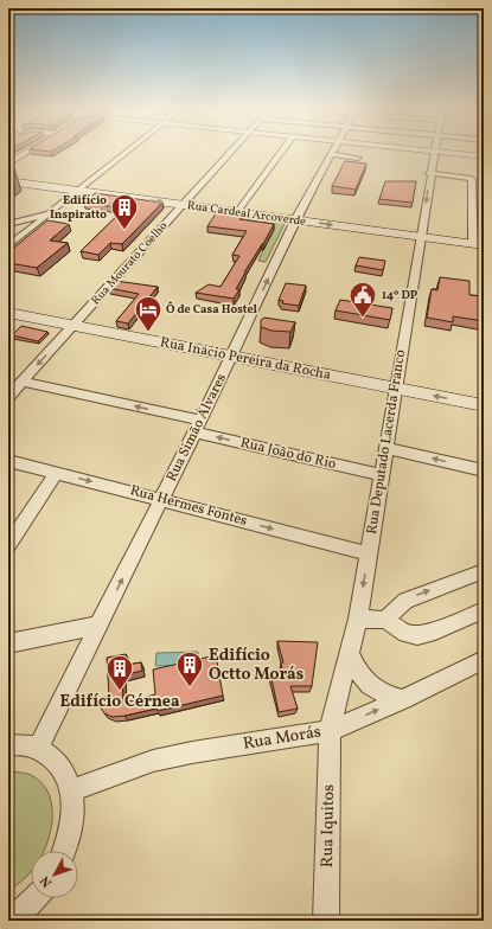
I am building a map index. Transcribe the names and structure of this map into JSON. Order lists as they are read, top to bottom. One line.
{"streets":{"main road":["Rua Cardeal Arcoverde","Rua Inácio Pereira da Rocha"],"street":["Rua Mourato Coelho","Rua Simão Álvares","Rua Deputado Lacerda Franco","Rua João do Rio","Rua Hermes Fontes","Rua Morás","Rua Iquitos"]},"crossings":[["Rua Cardeal Arcoverde","Rua Mourato Coelho"],["Rua Cardeal Arcoverde","Rua Simão Álvares"],["Rua Cardeal Arcoverde","Rua Deputado Lacerda Franco"],["Rua Mourato Coelho","Rua Inácio Pereira da Rocha"],["Rua Mourato Coelho","Rua João do Rio"],["Rua Inácio Pereira da Rocha","Rua Simão Álvares"],["Rua Inácio Pereira da Rocha","Rua Deputado Lacerda Franco"],["Rua Simão Álvares","Rua João do Rio"],["Rua Simão Álvares","Rua Hermes Fontes"],["Rua Deputado Lacerda Franco","Rua João do Rio"],["Rua Deputado Lacerda Franco","Rua Hermes Fontes"],["Rua Deputado Lacerda Franco","Rua Morás"],["Rua Deputado Lacerda Franco","Rua Iquitos"],["Rua Morás","Rua Iquitos"]],"one_way":["Rua Cardeal Arcoverde","Rua João do Rio","Rua Hermes Fontes"],"places":{"building":["Edifício Inspiratto","Edifício Octto Morás","Edifício Cérnea"],"public building":["14º DP"],"hotel":["Ô de Casa Hostel"]},"north":"bottom left"}
